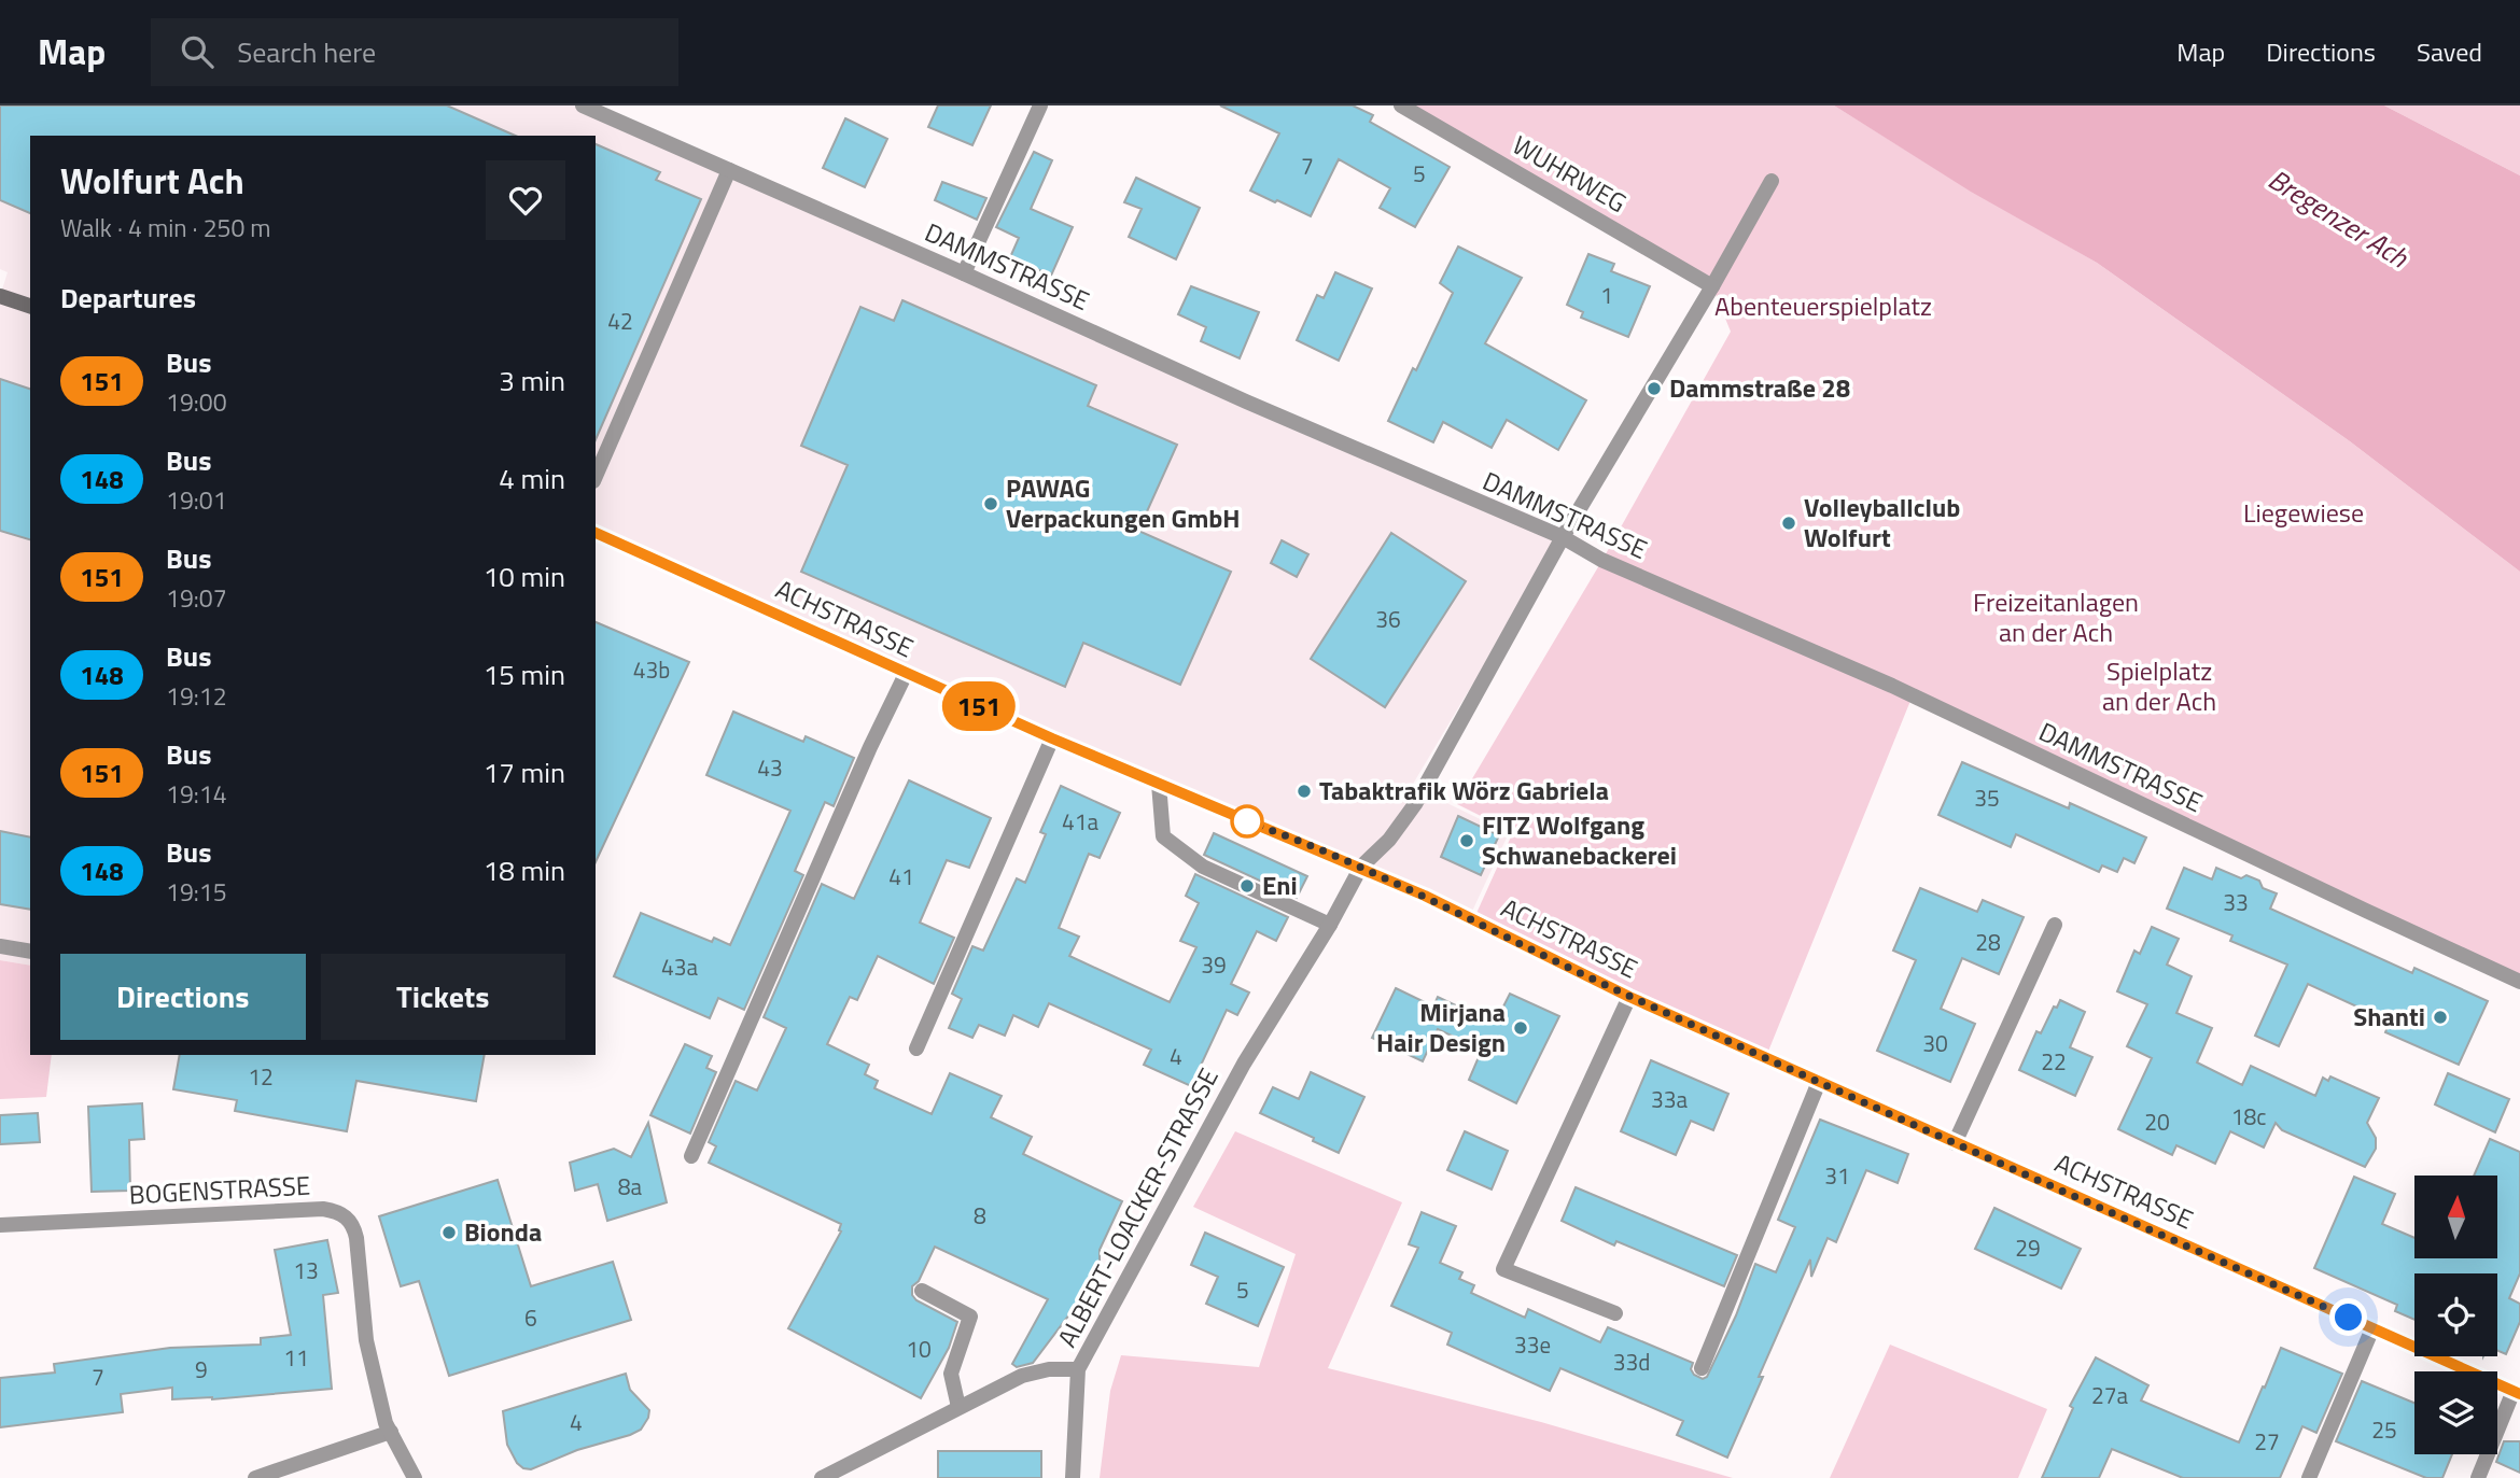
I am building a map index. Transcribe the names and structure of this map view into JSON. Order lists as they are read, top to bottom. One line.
{"streets":{"main road":["ACHSTRASSE"],"street":["WUHRWEG","DAMMSTRASSE","BOGENSTRASSE","ALBERT-LOACKER-STRASSE"]},"crossings":[["DAMMSTRASSE","ALBERT-LOACKER-STRASSE"],["ACHSTRASSE","ALBERT-LOACKER-STRASSE"]],"water":["Bregenzer Ach"],"parks":["Abenteuerspielplatz","Liegewiese","Freizeitanlagen an der Ach","Spielplatz an der Ach"],"places":["Dammstraße 28","PAWAG Verpackungen GmbH","Volleyballclub Wolfurt","Tabaktrafik Wörz Gabriela","FITZ Wolfgang Schwanebackerei","Eni","Shanti","Mirjana Hair Design","Bionda"],"lines":["bus line 151"],"house_numbers":["7","5","1","42","36","43b","43","35","41a","41","33","28","39","43a","30","4","22","12","33a","18c","20","31","8a","8","29","13","5","6","33e","10","11","33d","9","7","27a","4","25","27"],"north":"top","page":{"header":"Map","search":"Search here","nav":["Map","Directions","Saved"],"on_map":"151","heading":[["Wolfurt Ach","Walk · 4 min · 250 m"],"Departures"],"list":[{"mark":"151","name":"Bus","note":"19:00","value":"3 min"},{"mark":"148","name":"Bus","note":"19:01","value":"4 min"},{"mark":"151","name":"Bus","note":"19:07","value":"10 min"},{"mark":"148","name":"Bus","note":"19:12","value":"15 min"},{"mark":"151","name":"Bus","note":"19:14","value":"17 min"},{"mark":"148","name":"Bus","note":"19:15","value":"18 min"}],"buttons":["Directions","Tickets"]}}
